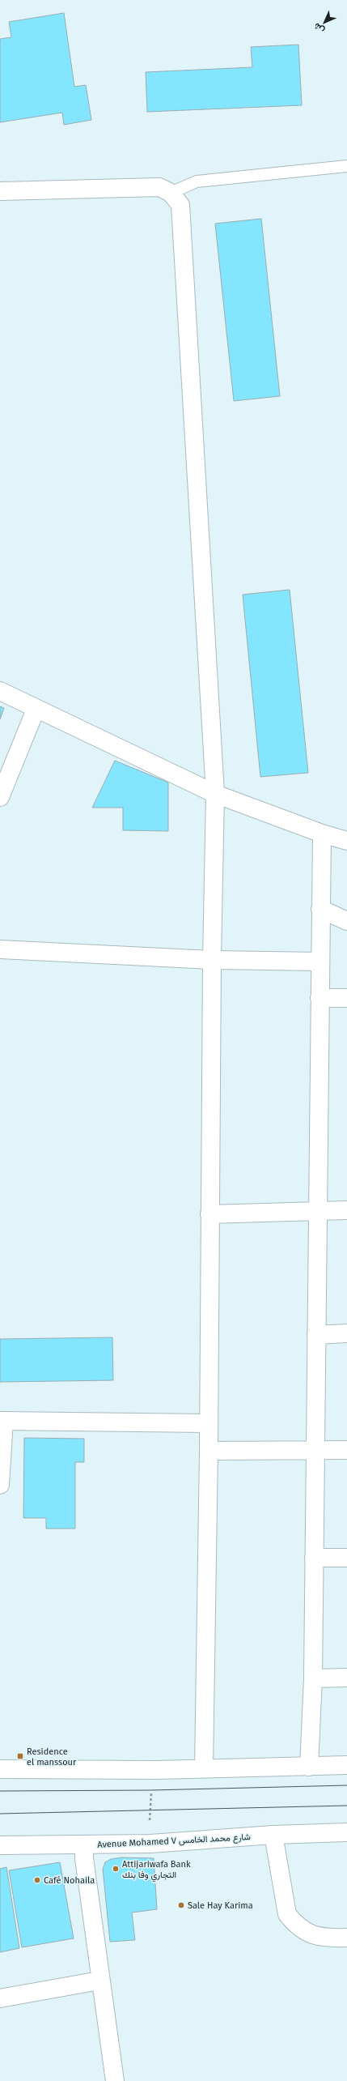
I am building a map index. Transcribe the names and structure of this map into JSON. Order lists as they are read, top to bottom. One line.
{"streets":{"street":["Avenue Mohamed V شارع محمد الخامس"]},"places":{"transit":["Residence el manssour"],"other":["Attijariwafa Bank التجاري وفا بنك","Café Nohaila","Sale Hay Karima"]},"north":"bottom left"}
